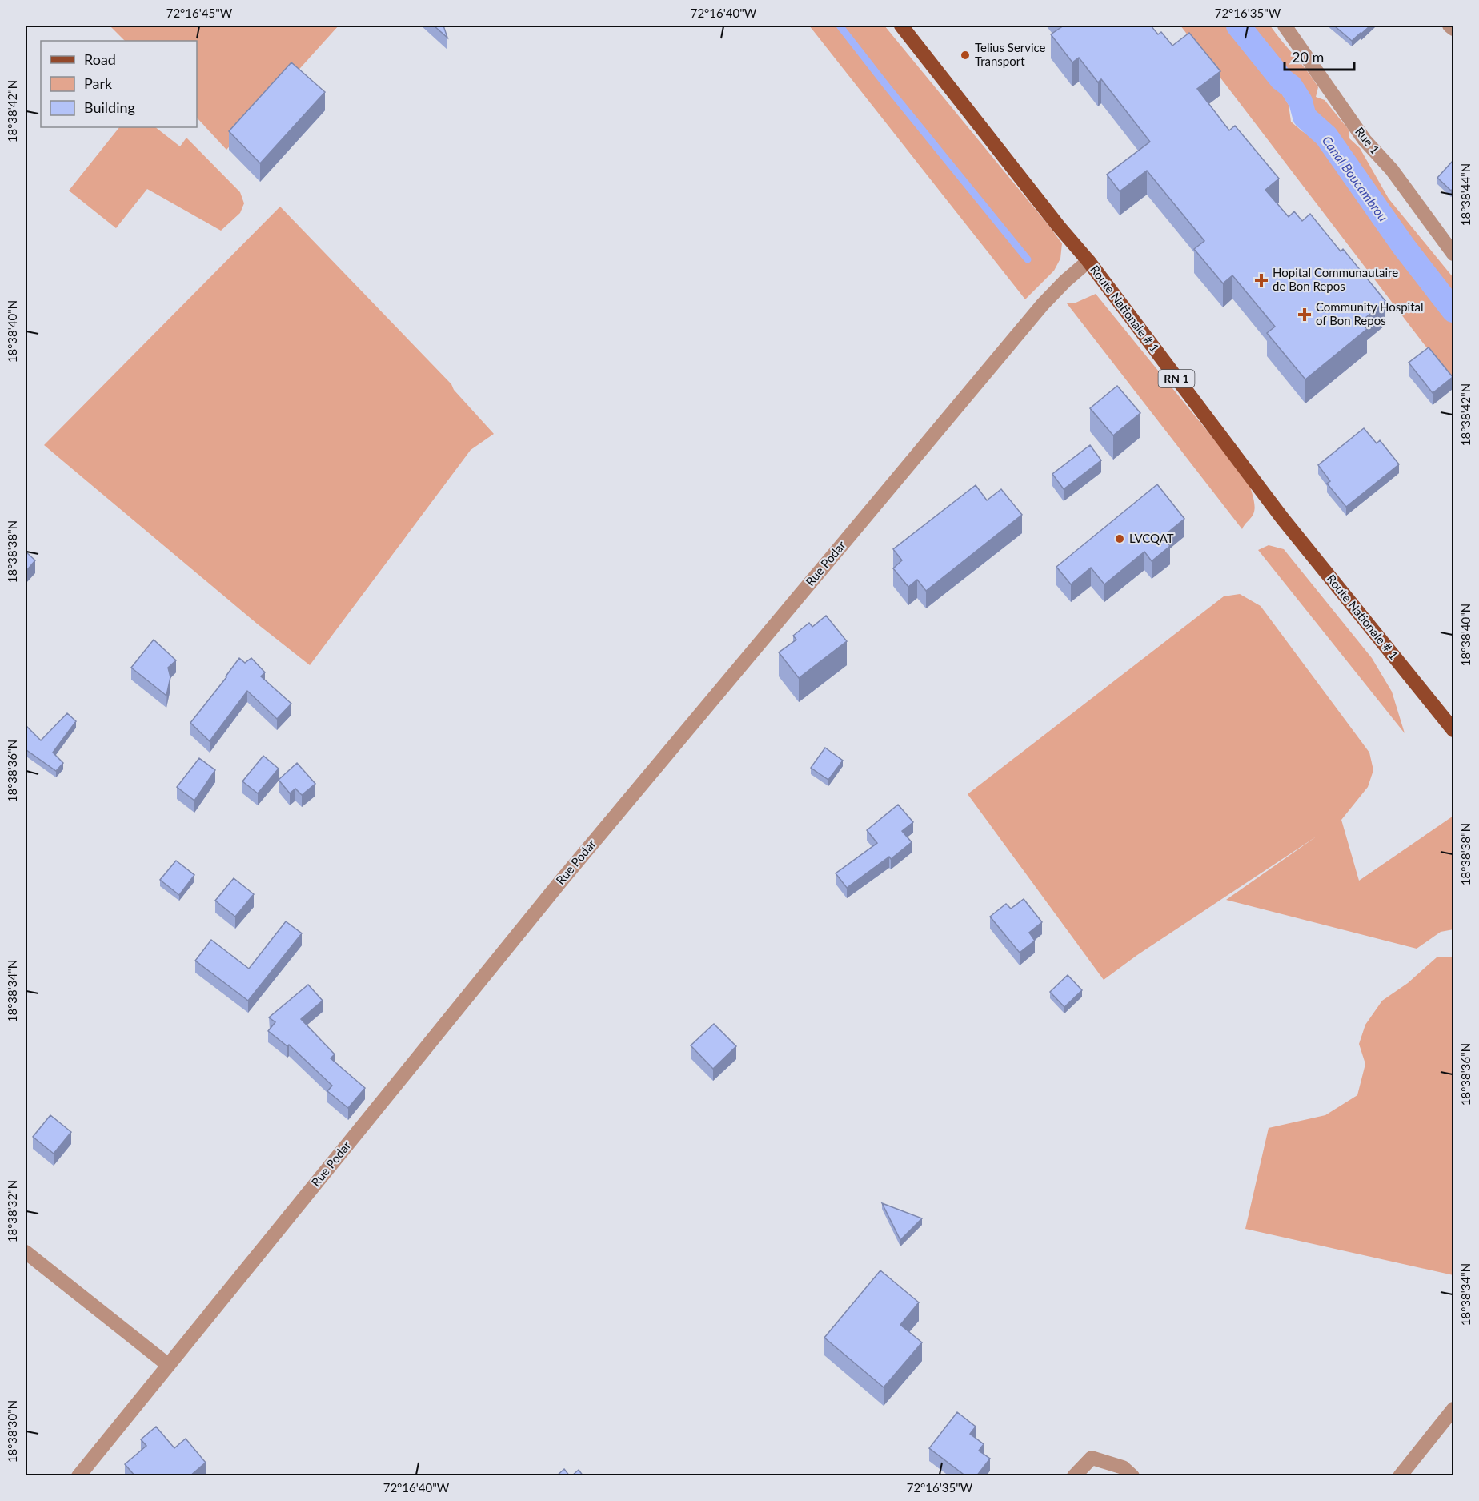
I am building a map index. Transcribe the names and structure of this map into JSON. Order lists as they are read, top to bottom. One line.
{"streets":{"main road":["Route Nationale # 1","RN 1"],"street":["Rue 1","Rue Podar"]},"crossings":[["Route Nationale # 1","Rue Podar"]],"water":["Canal Boucambrou"],"places":{"other":["Telius Service Transport","LVCQAT"],"health":["Hopital Communautaire de Bon Repos","Community Hospital of Bon Repos"]},"legend":["Road","Park","Building"],"scale_bar":"20 m","coordinates":["72°16'45\"W","72°16'40\"W","72°16'35\"W","18°38'42\"N","18°38'44\"N","18°38'40\"N","18°38'38\"N","18°38'36\"N","18°38'34\"N","18°38'32\"N","18°38'30\"N"]}
